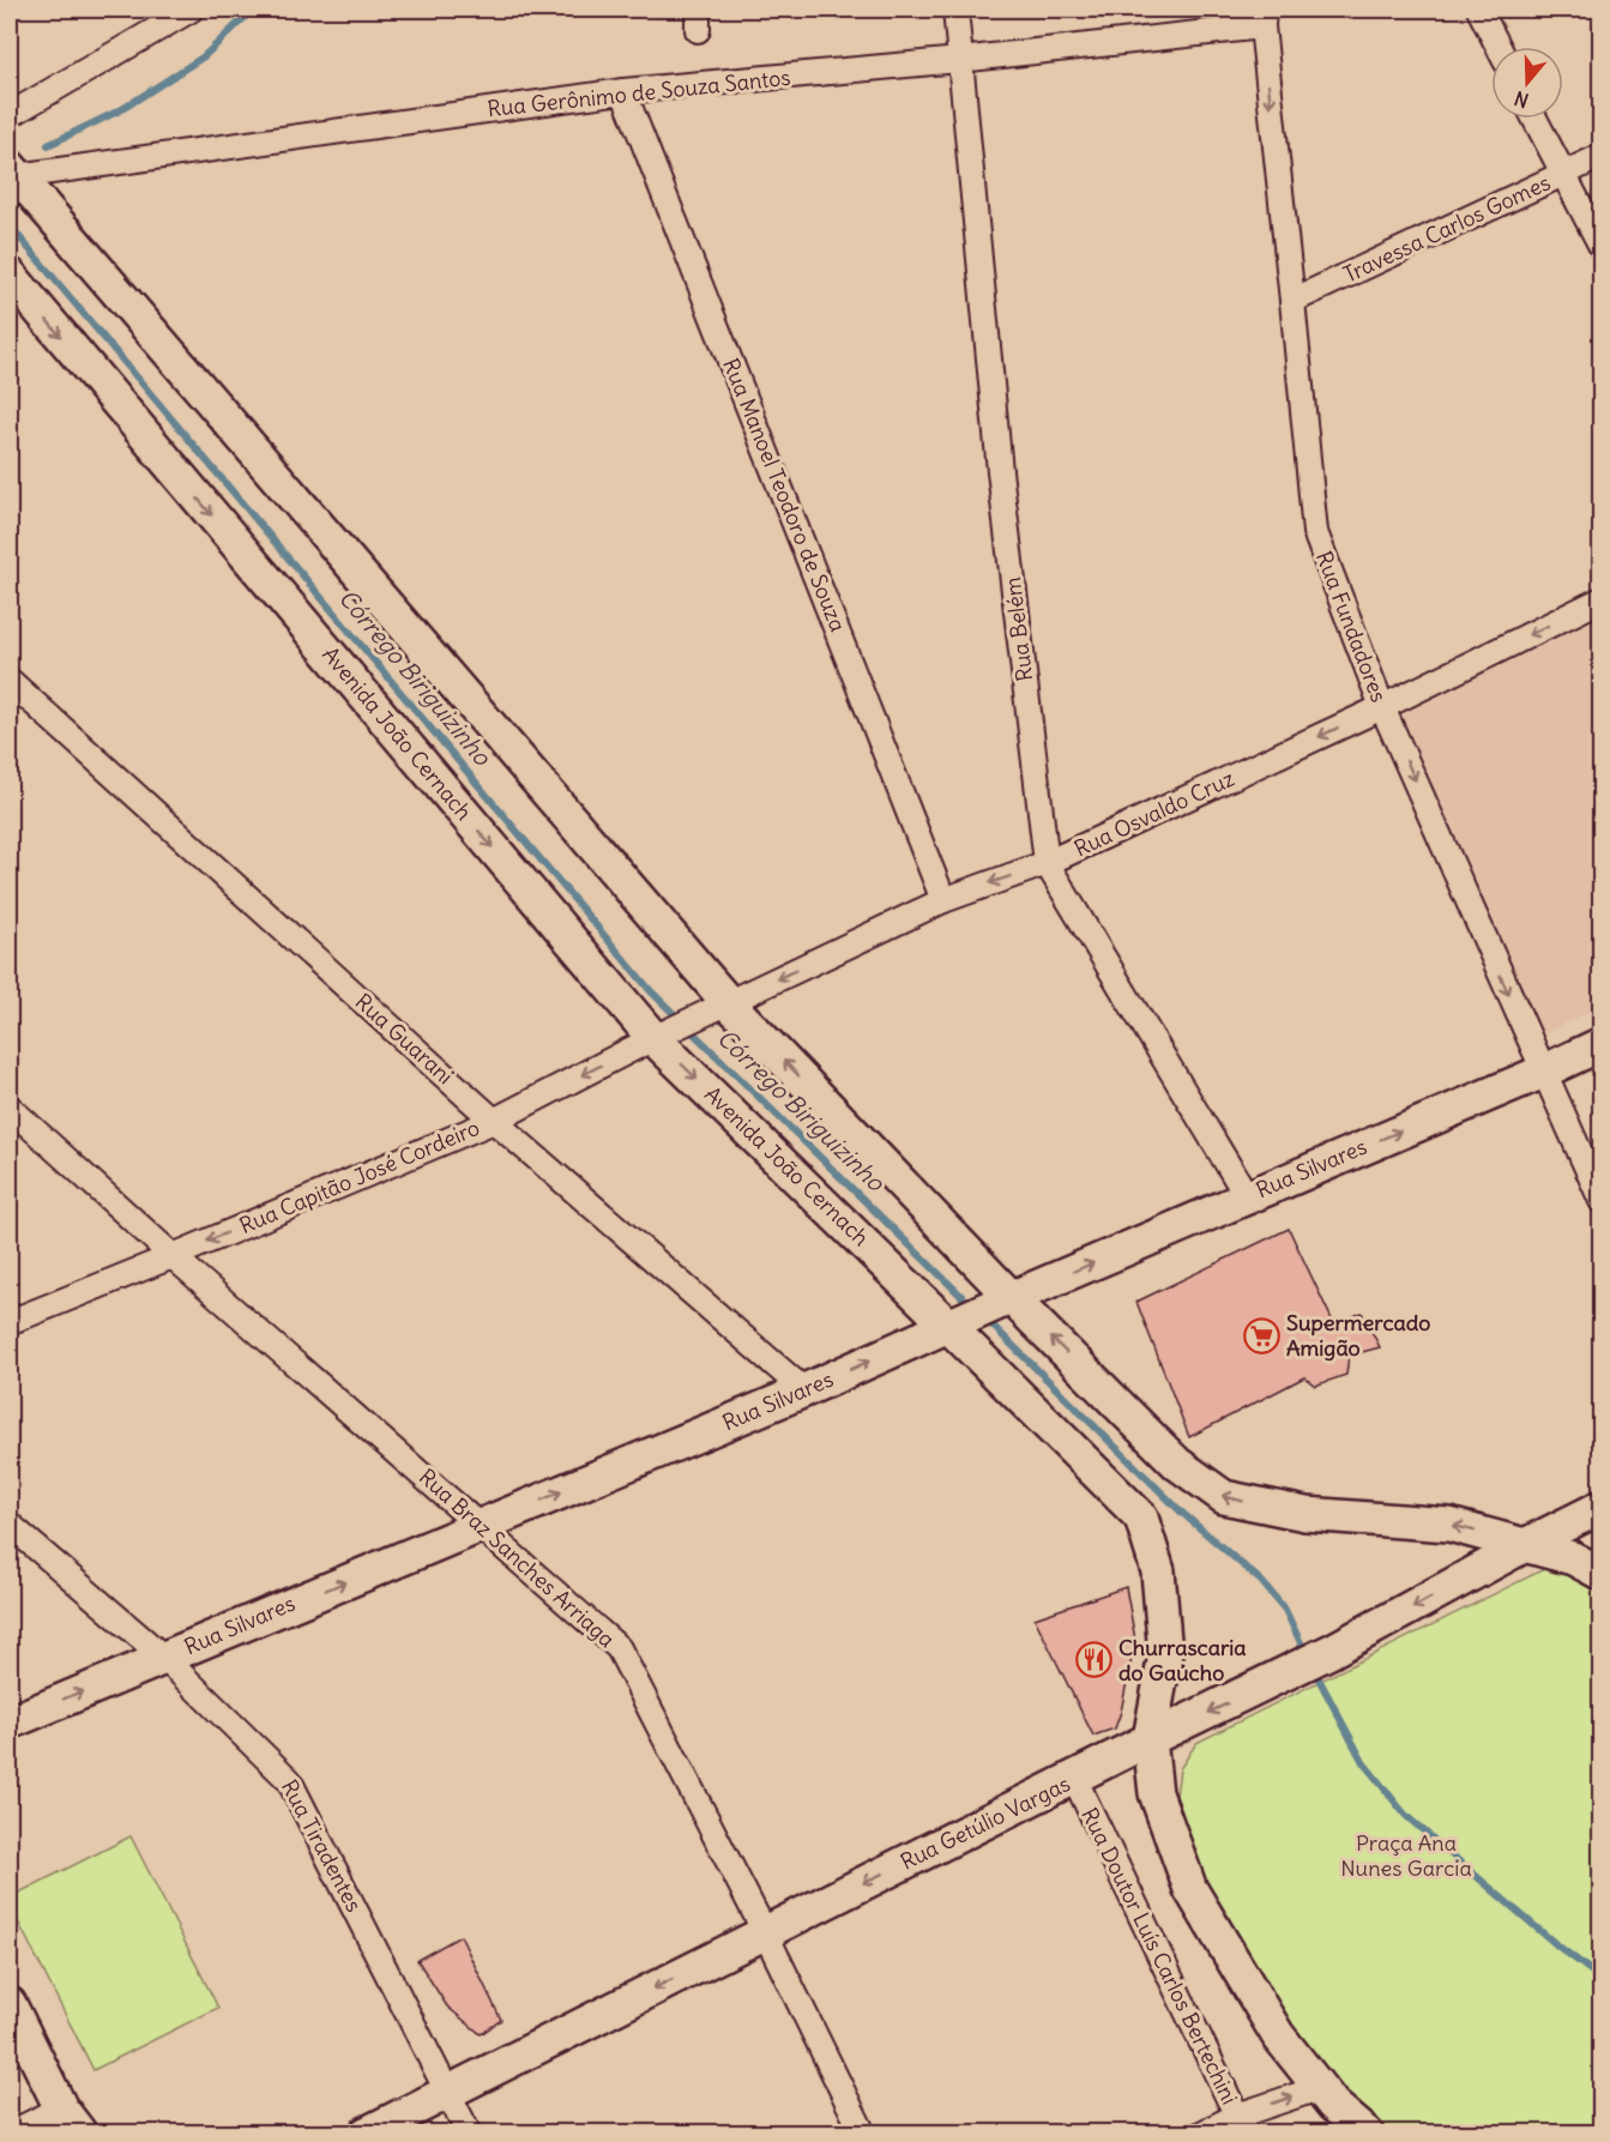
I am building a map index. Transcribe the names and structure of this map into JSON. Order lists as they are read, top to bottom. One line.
{"streets":{"main road":["Avenida João Cernach","Rua Silvares","Rua Getúlio Vargas"],"street":["Rua Gerônimo de Souza Santos","Travessa Carlos Gomes","Rua Manoel Teodoro de Souza","Rua Fundadores","Rua Belém","Rua Osvaldo Cruz","Rua Guarani","Rua Capitão José Cordeiro","Rua Braz Sanches Arriaga","Rua Tiradentes","Rua Doutor Luís Carlos Bertechini"]},"crossings":[["Rua Gerônimo de Souza Santos","Rua Manoel Teodoro de Souza"],["Rua Gerônimo de Souza Santos","Rua Fundadores"],["Rua Gerônimo de Souza Santos","Rua Belém"],["Travessa Carlos Gomes","Rua Fundadores"],["Rua Manoel Teodoro de Souza","Rua Osvaldo Cruz"],["Rua Fundadores","Rua Osvaldo Cruz"],["Rua Fundadores","Rua Silvares"],["Rua Belém","Rua Osvaldo Cruz"],["Rua Belém","Rua Silvares"],["Avenida João Cernach","Rua Silvares"],["Avenida João Cernach","Rua Capitão José Cordeiro"],["Avenida João Cernach","Rua Getúlio Vargas"],["Rua Osvaldo Cruz","Rua Capitão José Cordeiro"],["Rua Guarani","Rua Silvares"],["Rua Guarani","Rua Capitão José Cordeiro"],["Rua Silvares","Rua Braz Sanches Arriaga"],["Rua Silvares","Rua Tiradentes"],["Rua Capitão José Cordeiro","Rua Braz Sanches Arriaga"],["Rua Braz Sanches Arriaga","Rua Getúlio Vargas"],["Rua Getúlio Vargas","Rua Tiradentes"],["Rua Getúlio Vargas","Rua Doutor Luís Carlos Bertechini"]],"one_way":["Rua Fundadores","Rua Osvaldo Cruz","Rua Silvares","Rua Capitão José Cordeiro","Rua Getúlio Vargas"],"water":["Córrego Biriguizinho"],"parks":["Praça Ana Nunes Garcia"],"places":{"supermarket":["Supermercado Amigão"],"restaurant":["Churrascaria do Gaúcho"]},"north":"bottom"}
